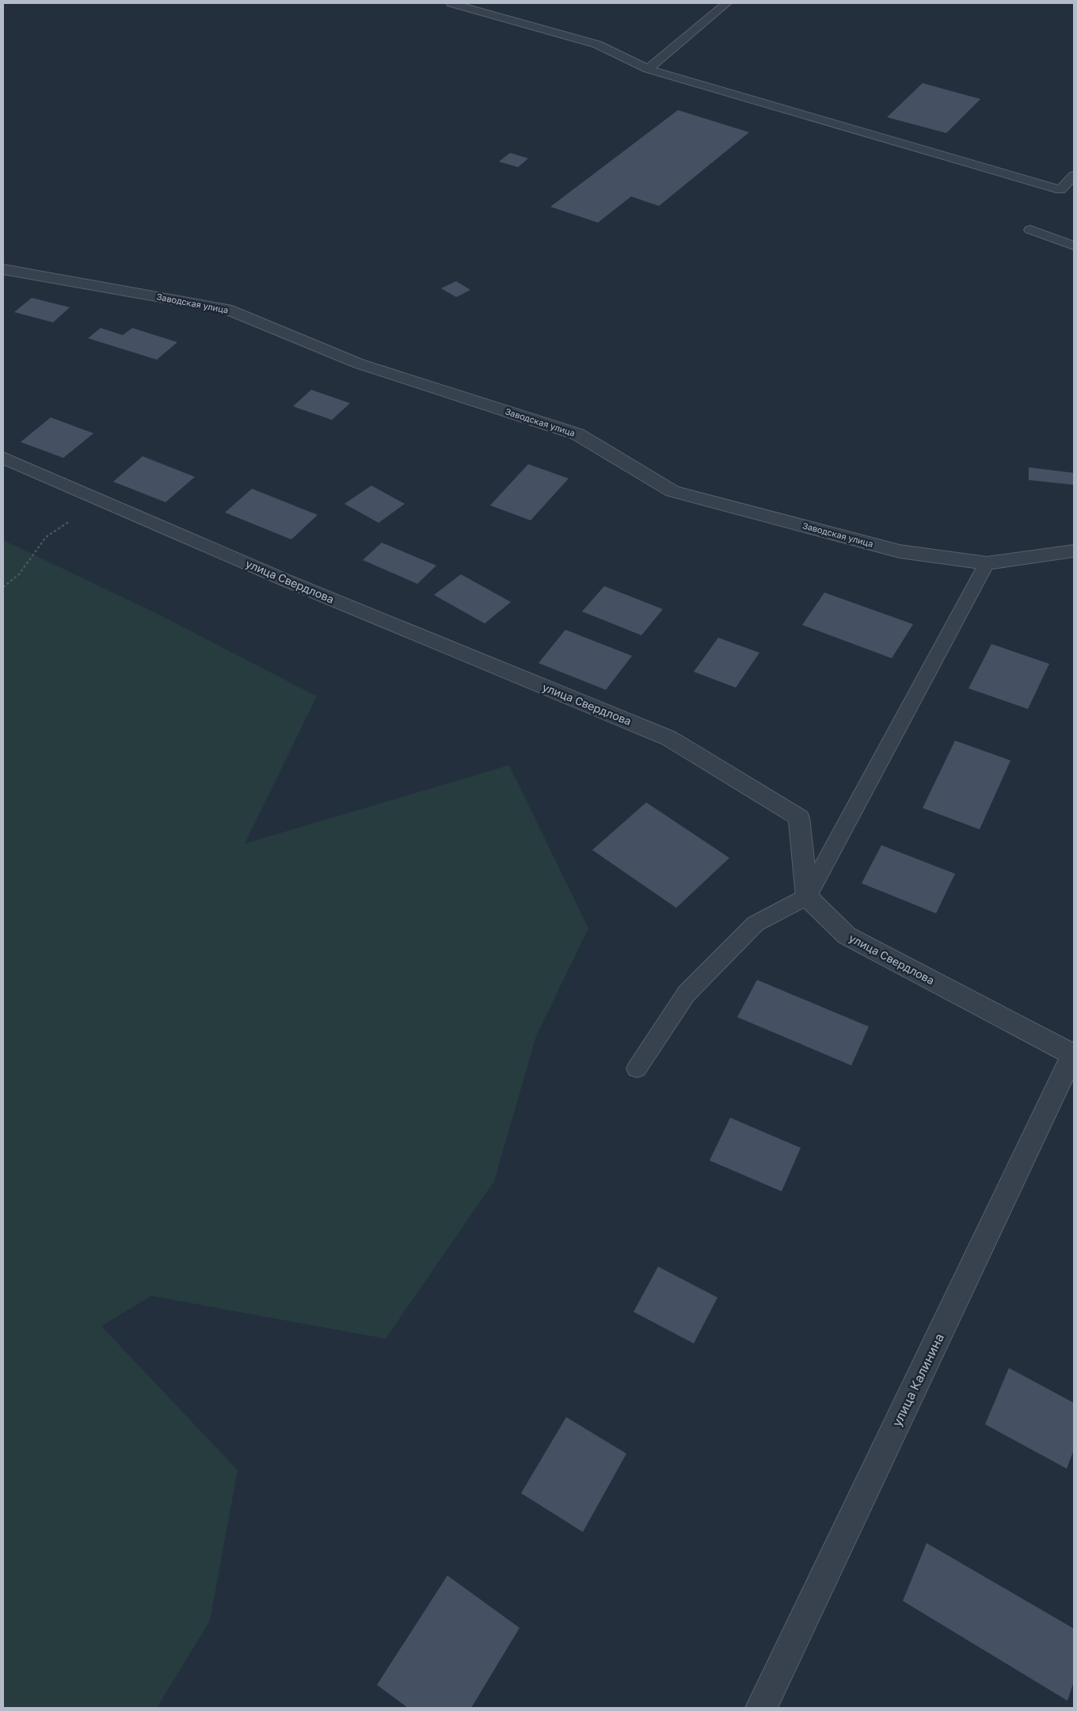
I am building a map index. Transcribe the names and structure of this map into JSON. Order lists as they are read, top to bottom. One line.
{"streets":{"street":["Заводская улица","улица Свердлова","улица Калинина"]},"crossings":[["улица Свердлова","улица Калинина"]]}
